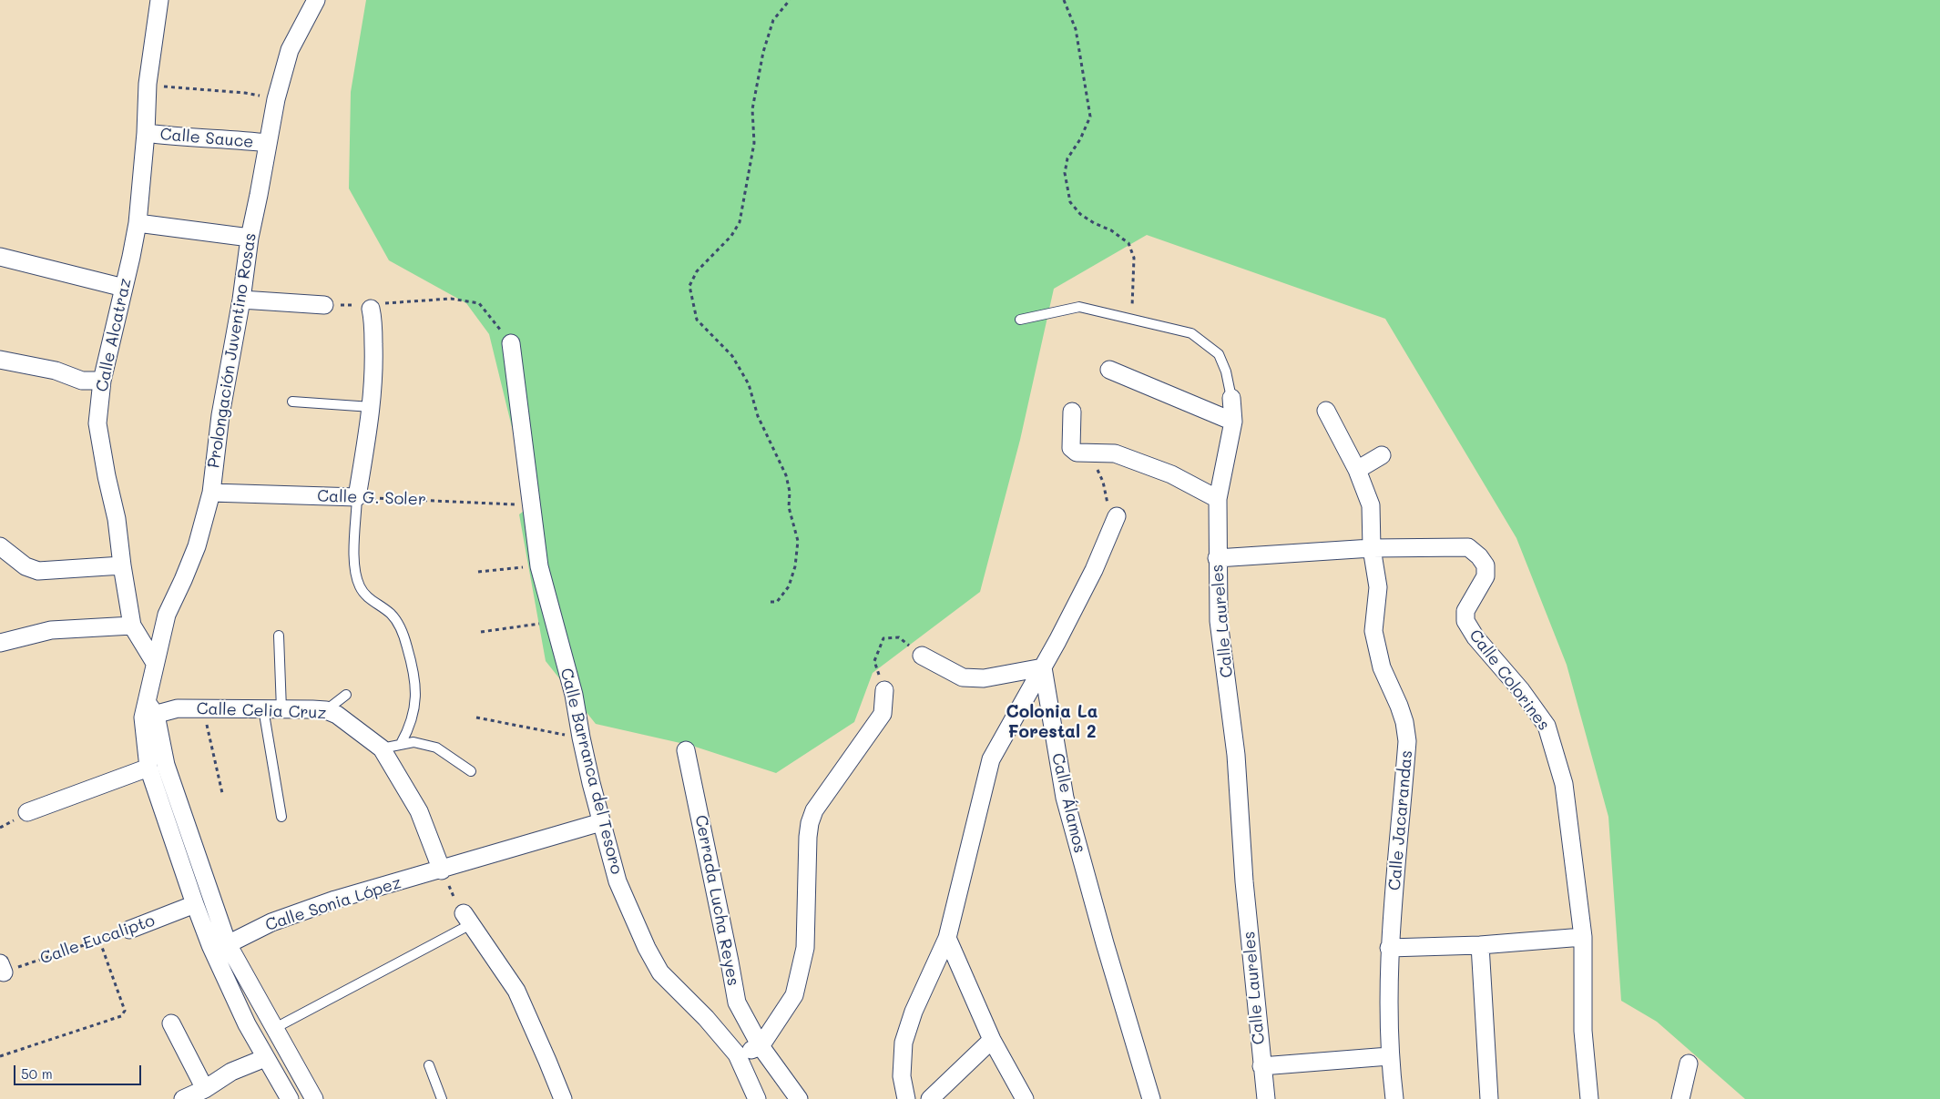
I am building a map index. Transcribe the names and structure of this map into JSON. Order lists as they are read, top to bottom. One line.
{"streets":{"street":["Calle Sauce","Calle Alcatraz","Prolongación Juventino Rosas","Calle G. Soler","Calle Laureles","Calle Colorines","Calle Celia Cruz","Calle Barranca del Tesoro","Calle Álamos","Calle Jacarandas","Cerrada Lucha Reyes","Calle Sonia López","Calle Eucalipto"]},"crossings":[["Calle Sauce","Calle Alcatraz"],["Calle Sauce","Prolongación Juventino Rosas"],["Calle Alcatraz","Prolongación Juventino Rosas"],["Prolongación Juventino Rosas","Calle G. Soler"],["Prolongación Juventino Rosas","Calle Celia Cruz"],["Prolongación Juventino Rosas","Calle Sonia López"],["Prolongación Juventino Rosas","Calle Eucalipto"],["Calle G. Soler","Calle Barranca del Tesoro"],["Calle Laureles","Calle Colorines"],["Calle Colorines","Calle Jacarandas"],["Calle Barranca del Tesoro","Calle Sonia López"]],"districts":["Colonia La Forestal 2"],"scale_bar":"50 m"}
